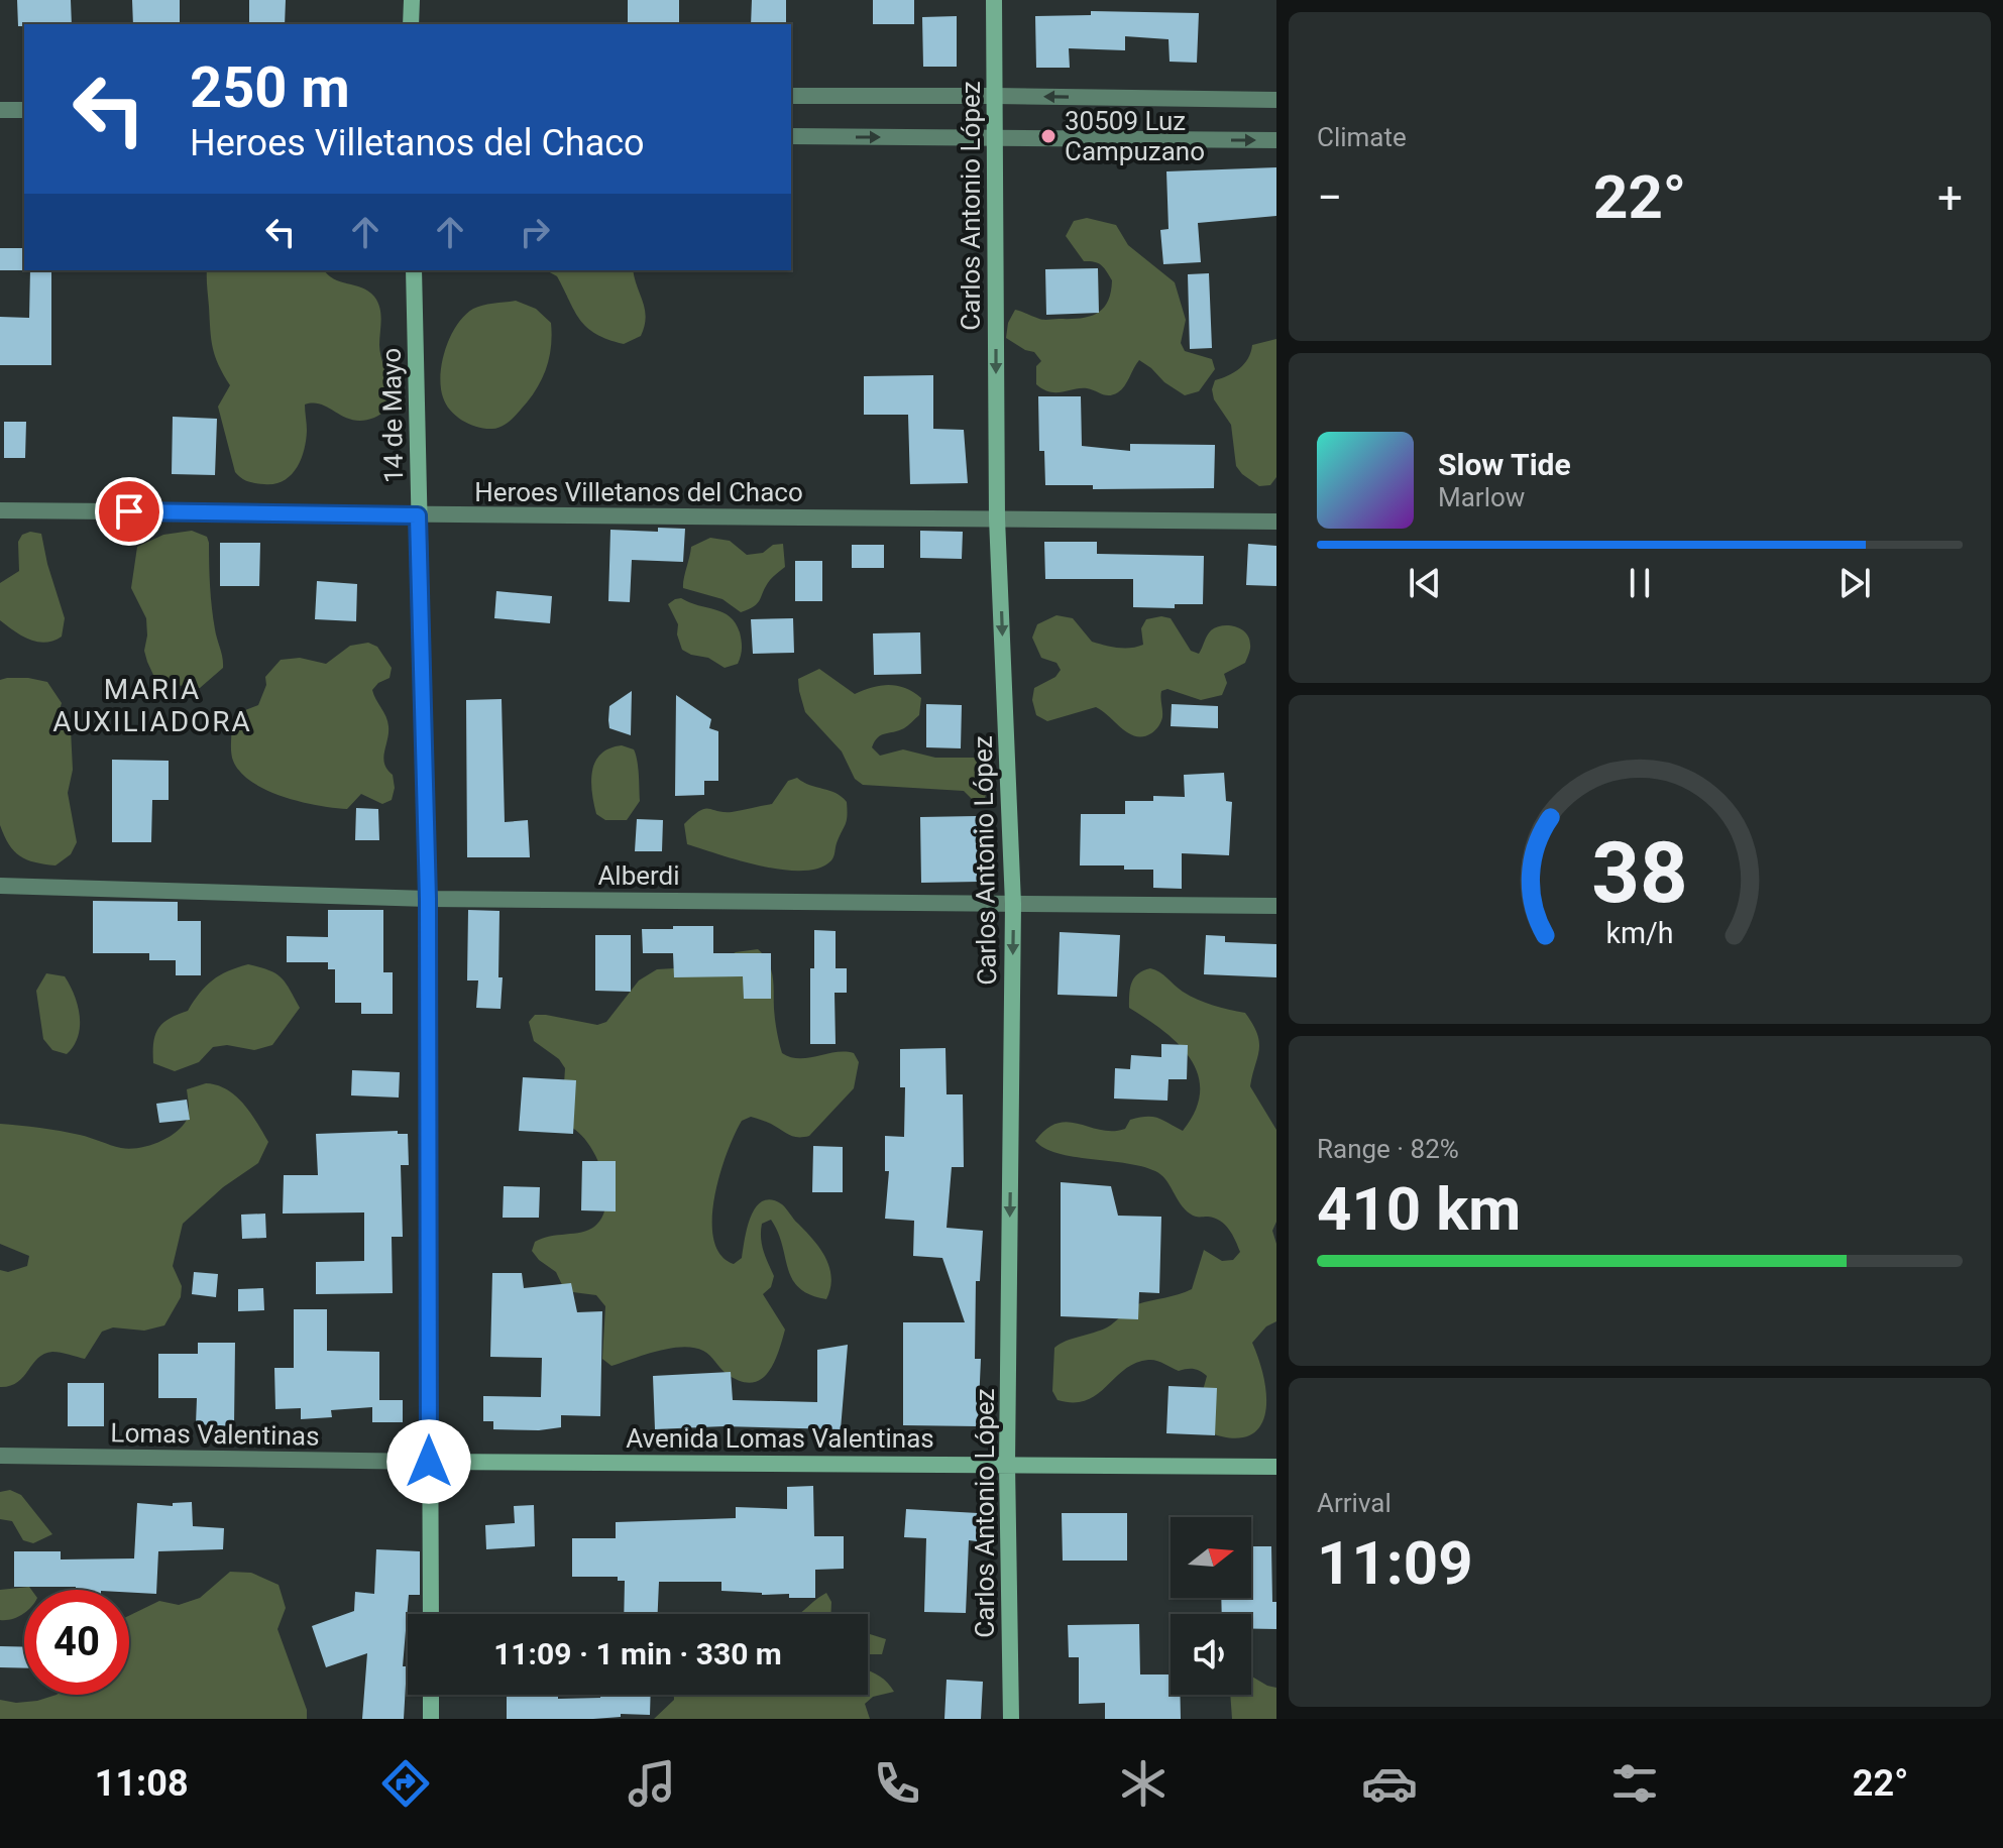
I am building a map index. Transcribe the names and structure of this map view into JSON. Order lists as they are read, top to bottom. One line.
{"streets":{"street":["Carlos Antonio López","14 de Mayo","Heroes Villetanos del Chaco","Alberdi","Lomas Valentinas","Avenida Lomas Valentinas"]},"crossings":[["Carlos Antonio López","Heroes Villetanos del Chaco"],["Carlos Antonio López","Alberdi"],["Carlos Antonio López","Avenida Lomas Valentinas"],["14 de Mayo","Heroes Villetanos del Chaco"],["14 de Mayo","Alberdi"],["14 de Mayo","Lomas Valentinas"],["14 de Mayo","Avenida Lomas Valentinas"],["Lomas Valentinas","Avenida Lomas Valentinas"]],"one_way":["Carlos Antonio López"],"districts":["MARIA AUXILIADORA"],"places":["30509 Luz Campuzano"],"north":"right","page":{"tile":["Climate",["Range · 82%","410 km"],["Arrival","11:09"]],"turn":["250 m","Heroes Villetanos del Chaco"],"heat":["−","22°","+"],"song":["Slow Tide","Marlow"],"limit":"40","trip":"11:09 · 1 min · 330 m","tabs":["11:08","22°"],"gauge":["38","km/h"]}}
